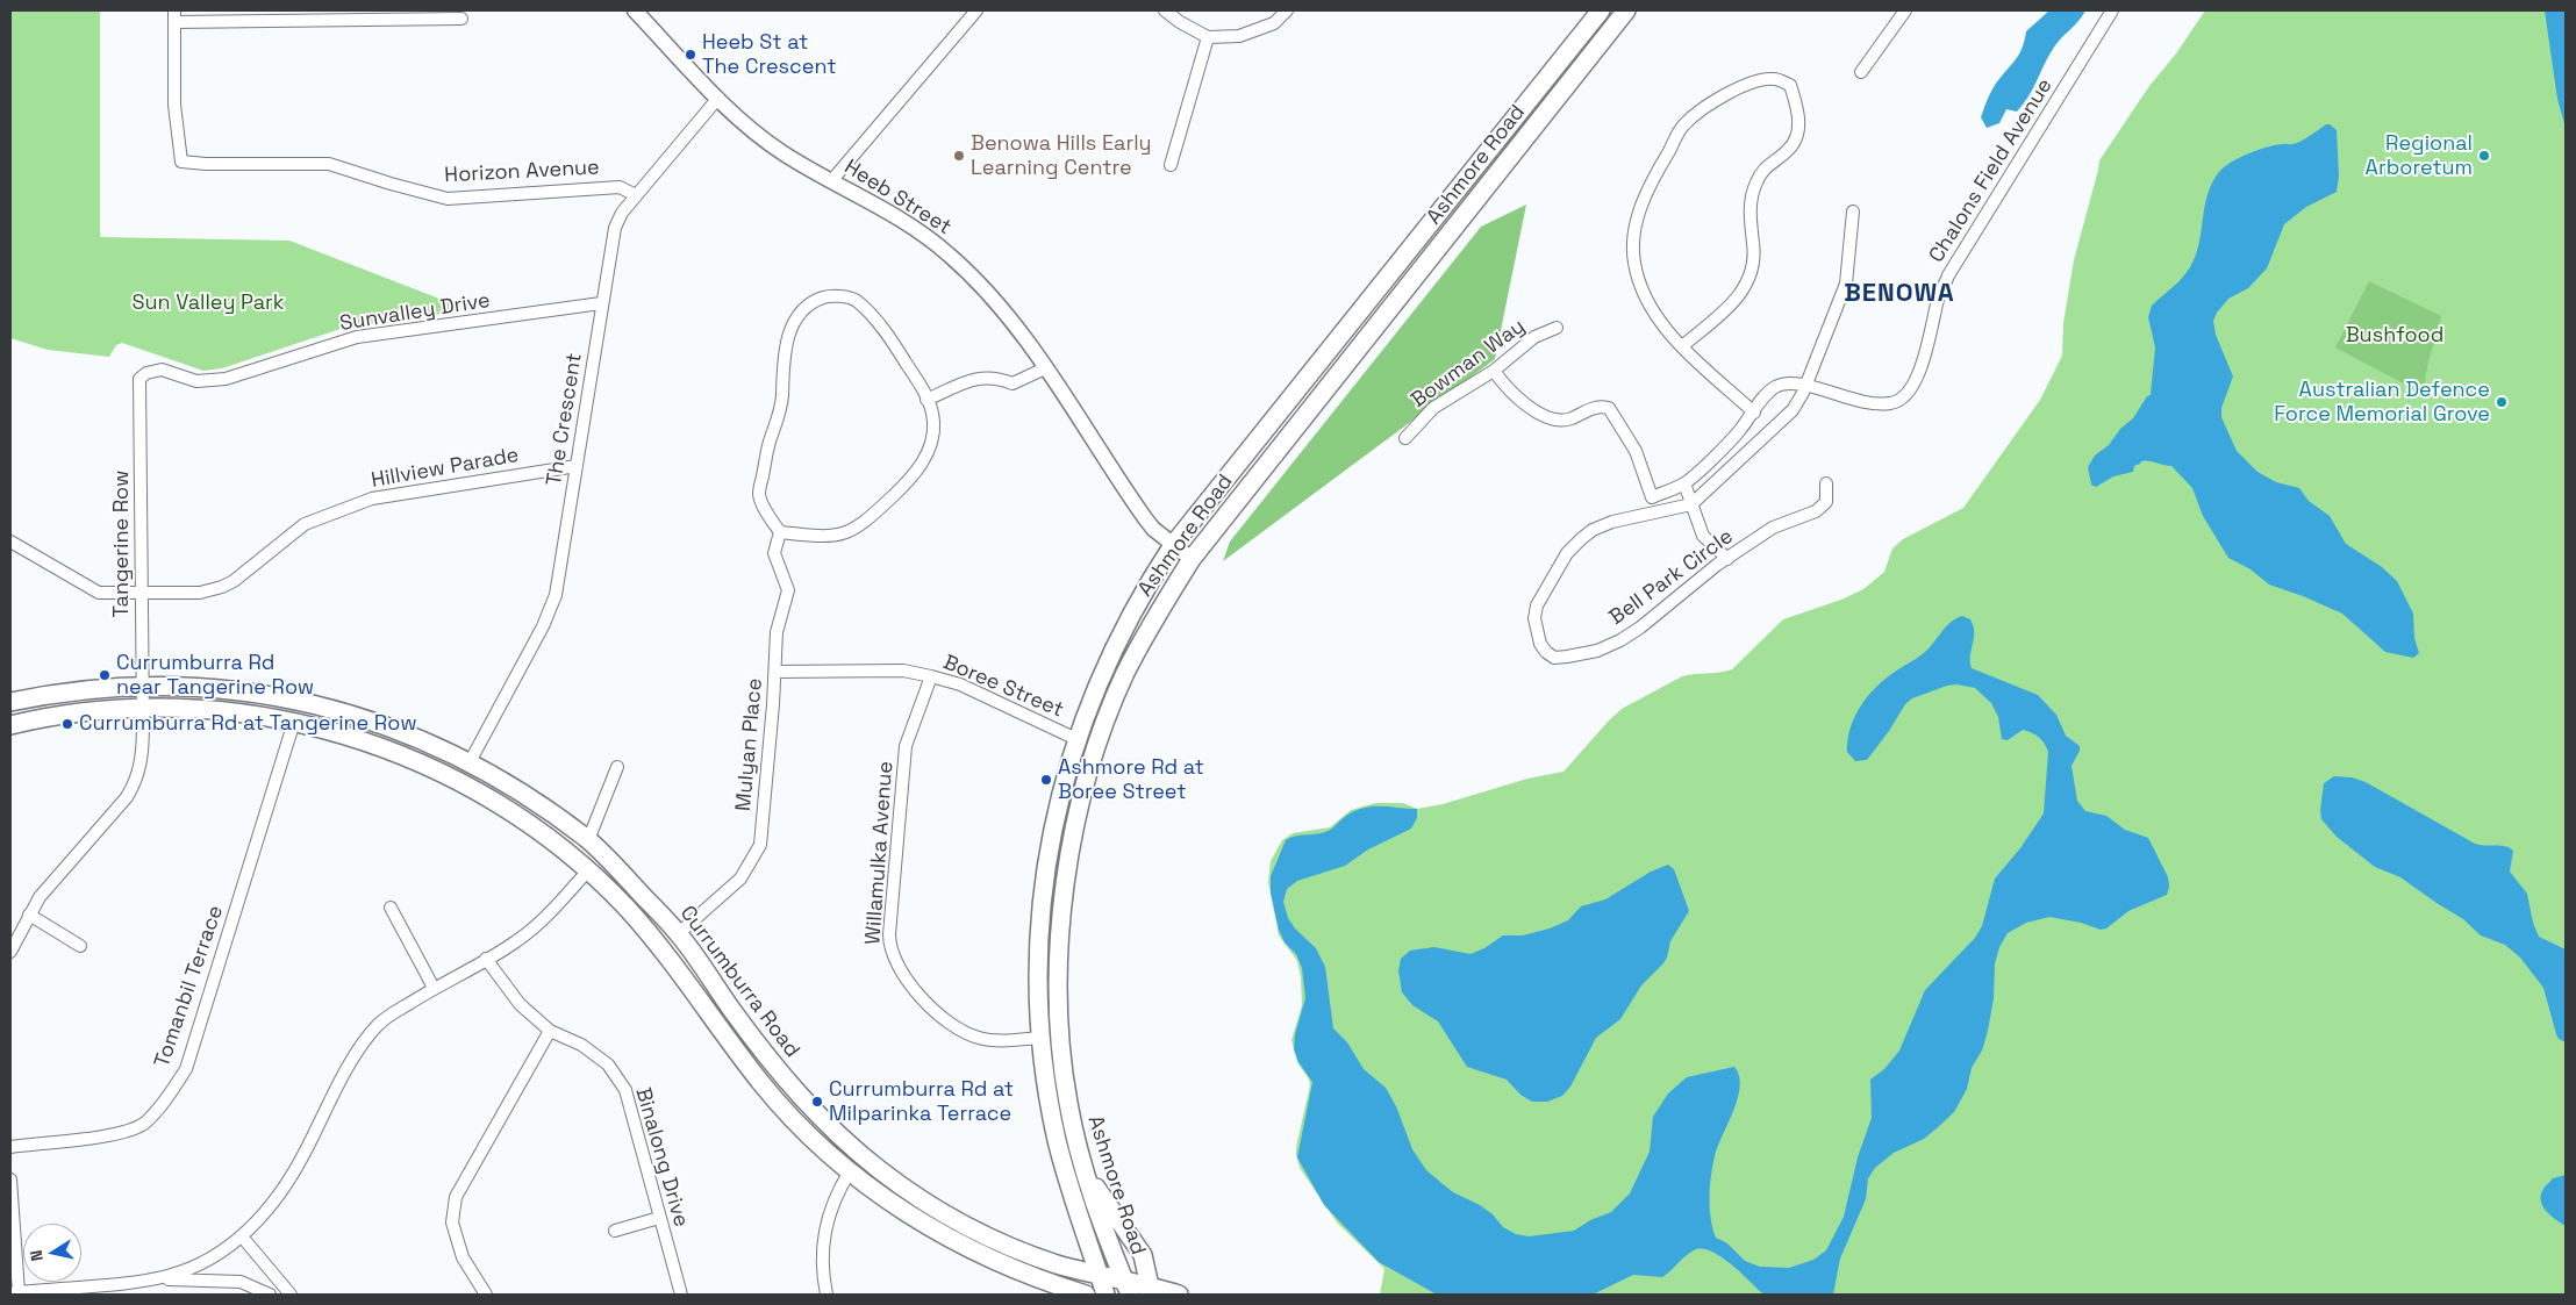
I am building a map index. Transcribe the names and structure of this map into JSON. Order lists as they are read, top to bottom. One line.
{"streets":{"main road":["Ashmore Road","Currumburra Road"],"street":["Chalons Field Avenue","Horizon Avenue","Heeb Street","Sunvalley Drive","Bowman Way","The Crescent","Hillview Parade","Tangerine Row","Bell Park Circle","Boree Street","Mulyan Place","Willamulka Avenue","Tomanbil Terrace","Binalong Drive"]},"crossings":[["Ashmore Road","Heeb Street"],["Ashmore Road","Boree Street"],["Ashmore Road","Willamulka Avenue"],["Ashmore Road","Currumburra Road"],["Horizon Avenue","The Crescent"],["Heeb Street","The Crescent"],["Sunvalley Drive","The Crescent"],["Sunvalley Drive","Tangerine Row"],["The Crescent","Hillview Parade"],["The Crescent","Currumburra Road"],["Hillview Parade","Tangerine Row"],["Tangerine Row","Currumburra Road"],["Boree Street","Mulyan Place"],["Boree Street","Willamulka Avenue"],["Mulyan Place","Currumburra Road"],["Currumburra Road","Tomanbil Terrace"]],"districts":["BENOWA"],"parks":["Sun Valley Park","Bushfood"],"places":["Heeb St at The Crescent","Benowa Hills Early Learning Centre","Regional Arboretum","Australian Defence Force Memorial Grove","Currumburra Rd near Tangerine Row","Currumburra Rd at Tangerine Row","Ashmore Rd at Boree Street","Currumburra Rd at Milparinka Terrace"],"north":"left"}
